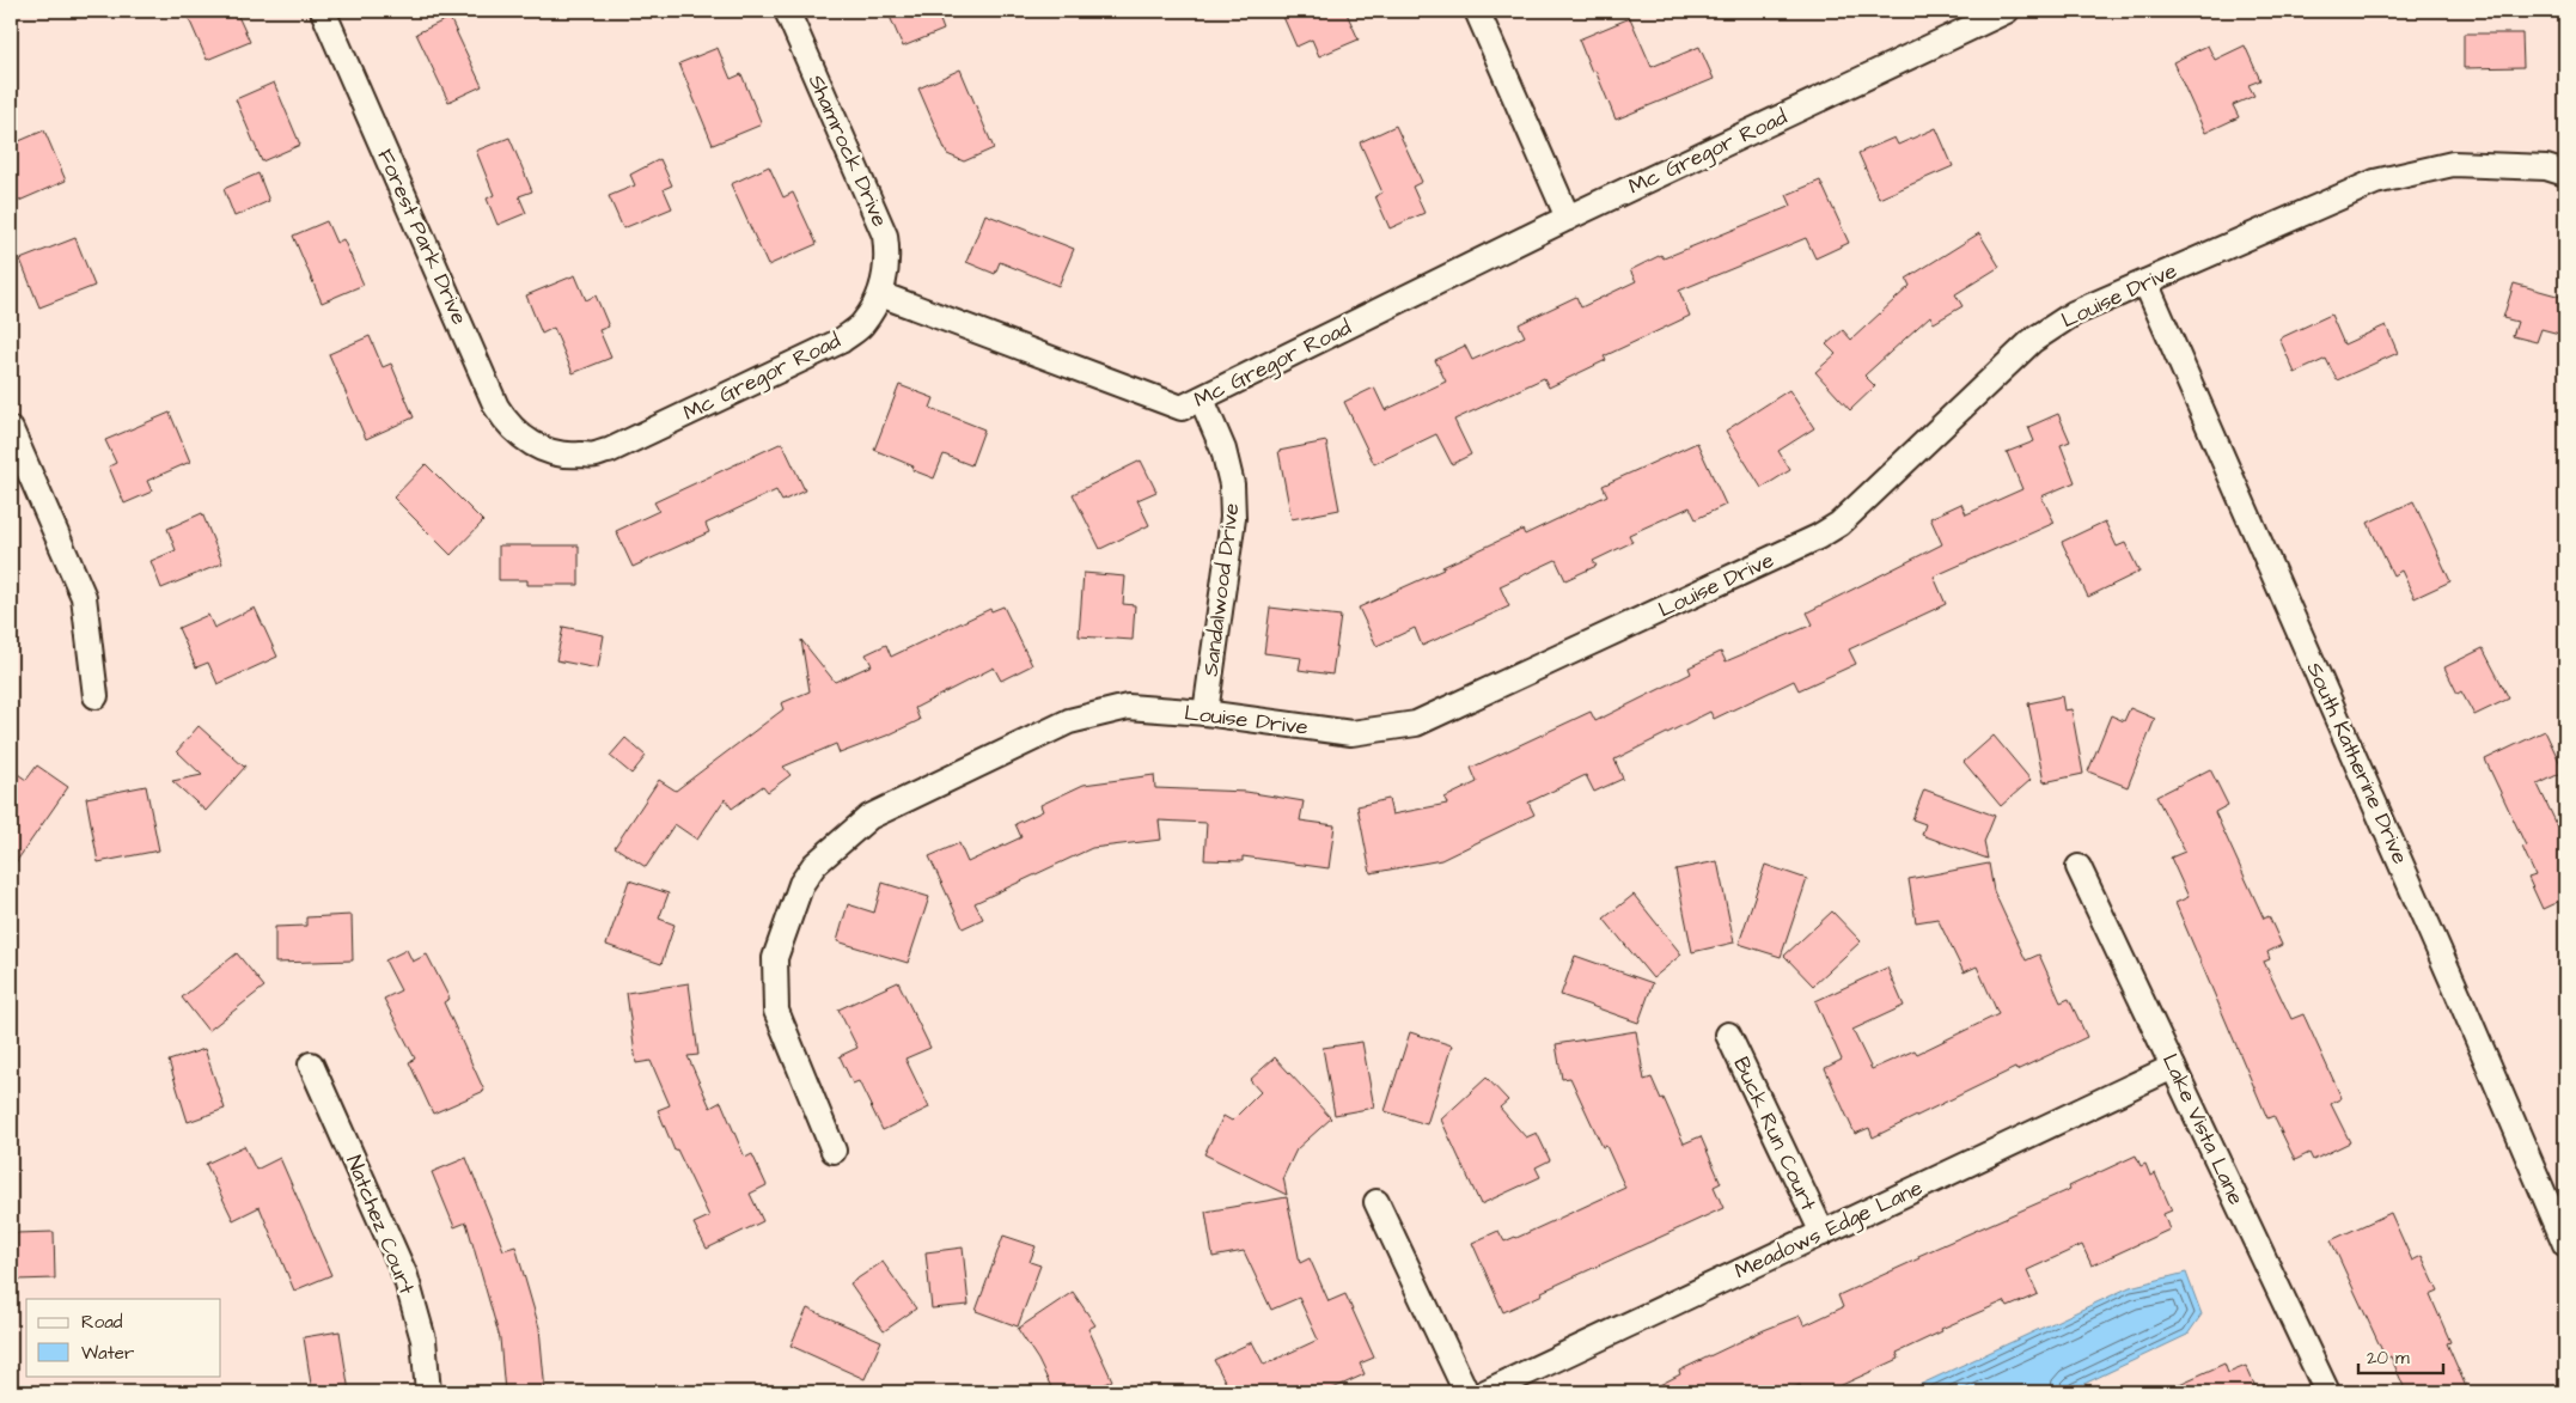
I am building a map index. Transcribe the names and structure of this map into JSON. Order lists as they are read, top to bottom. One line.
{"streets":{"street":["Shamrock Drive","Mc Gregor Road","Forest Park Drive","Louise Drive","Sandalwood Drive","South Katherine Drive","Lake Vista Lane","Buck Run Court","Natchez Court","Meadows Edge Lane"]},"crossings":[["Shamrock Drive","Mc Gregor Road"],["Mc Gregor Road","Forest Park Drive"],["Mc Gregor Road","Sandalwood Drive"],["Louise Drive","Sandalwood Drive"],["Louise Drive","South Katherine Drive"],["Lake Vista Lane","Meadows Edge Lane"],["Buck Run Court","Meadows Edge Lane"]],"legend":["Road","Water"],"scale_bar":"20 m"}
